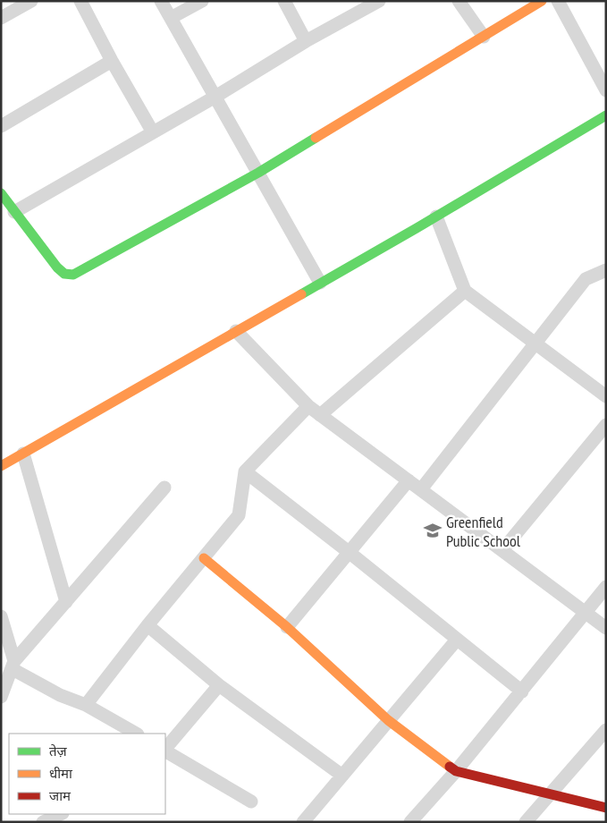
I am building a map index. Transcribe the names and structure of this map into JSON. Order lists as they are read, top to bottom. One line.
{"places":{"school or university":["Greenfield Public School"]},"legend":["तेज़","धीमा","जाम"]}
